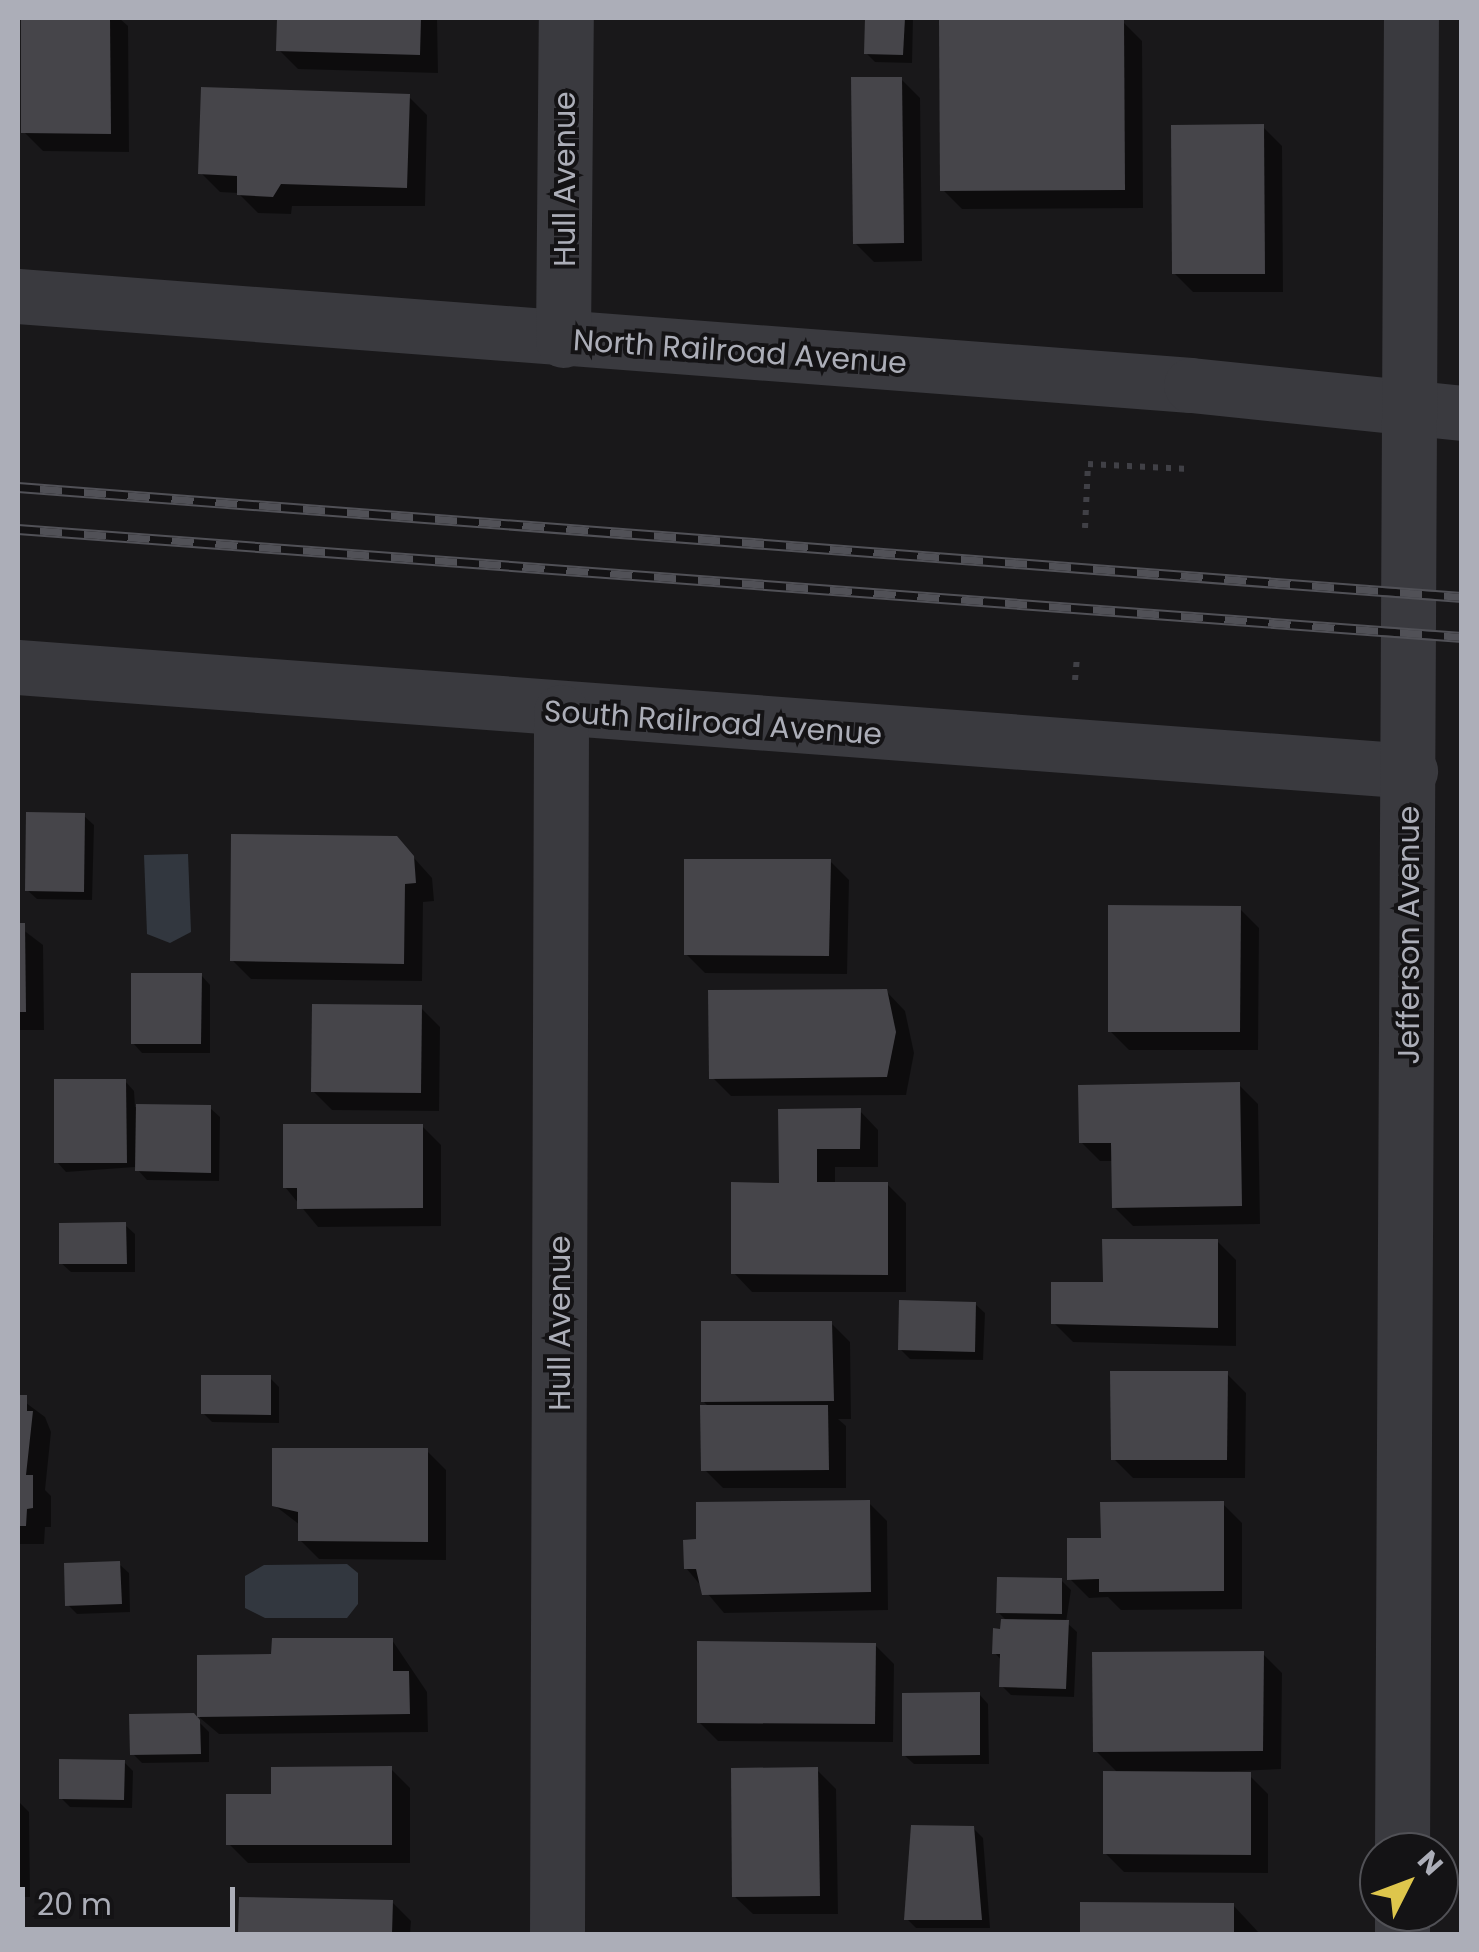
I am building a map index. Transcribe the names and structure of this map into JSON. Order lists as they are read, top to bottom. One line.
{"streets":{"street":["Hull Avenue","North Railroad Avenue","South Railroad Avenue","Jefferson Avenue"]},"crossings":[["Hull Avenue","North Railroad Avenue"],["Hull Avenue","South Railroad Avenue"],["North Railroad Avenue","Jefferson Avenue"],["South Railroad Avenue","Jefferson Avenue"]],"scale_bar":"20 m","north":"top right"}
